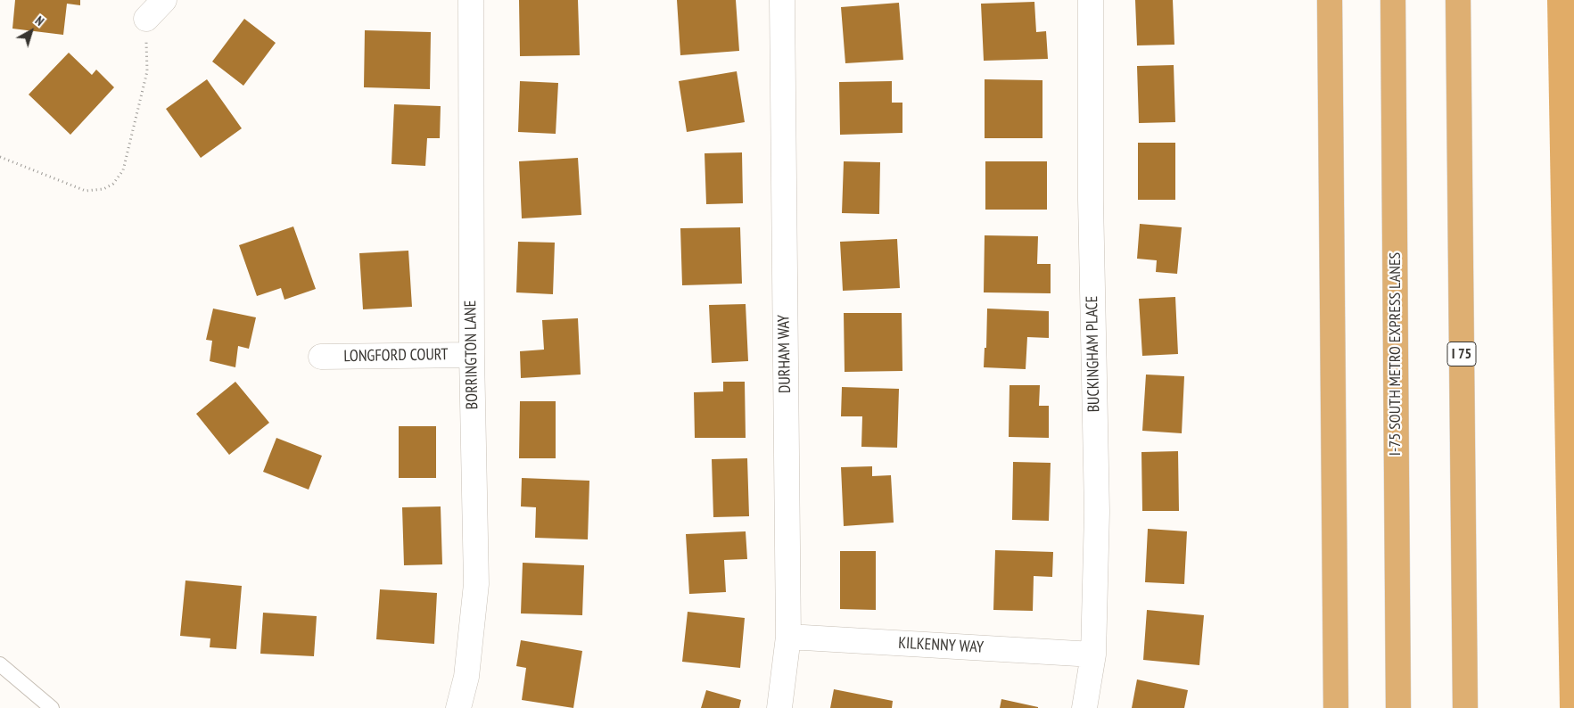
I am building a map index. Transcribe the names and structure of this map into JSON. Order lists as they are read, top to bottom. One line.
{"streets":{"highway":["I-75 SOUTH METRO EXPRESS LANES","I 75"],"street":["DURHAM WAY","BUCKINGHAM PLACE","BORRINGTON LANE","LONGFORD COURT","KILKENNY WAY"]},"crossings":[["DURHAM WAY","KILKENNY WAY"],["BUCKINGHAM PLACE","KILKENNY WAY"],["BORRINGTON LANE","LONGFORD COURT"]],"north":"top right"}
